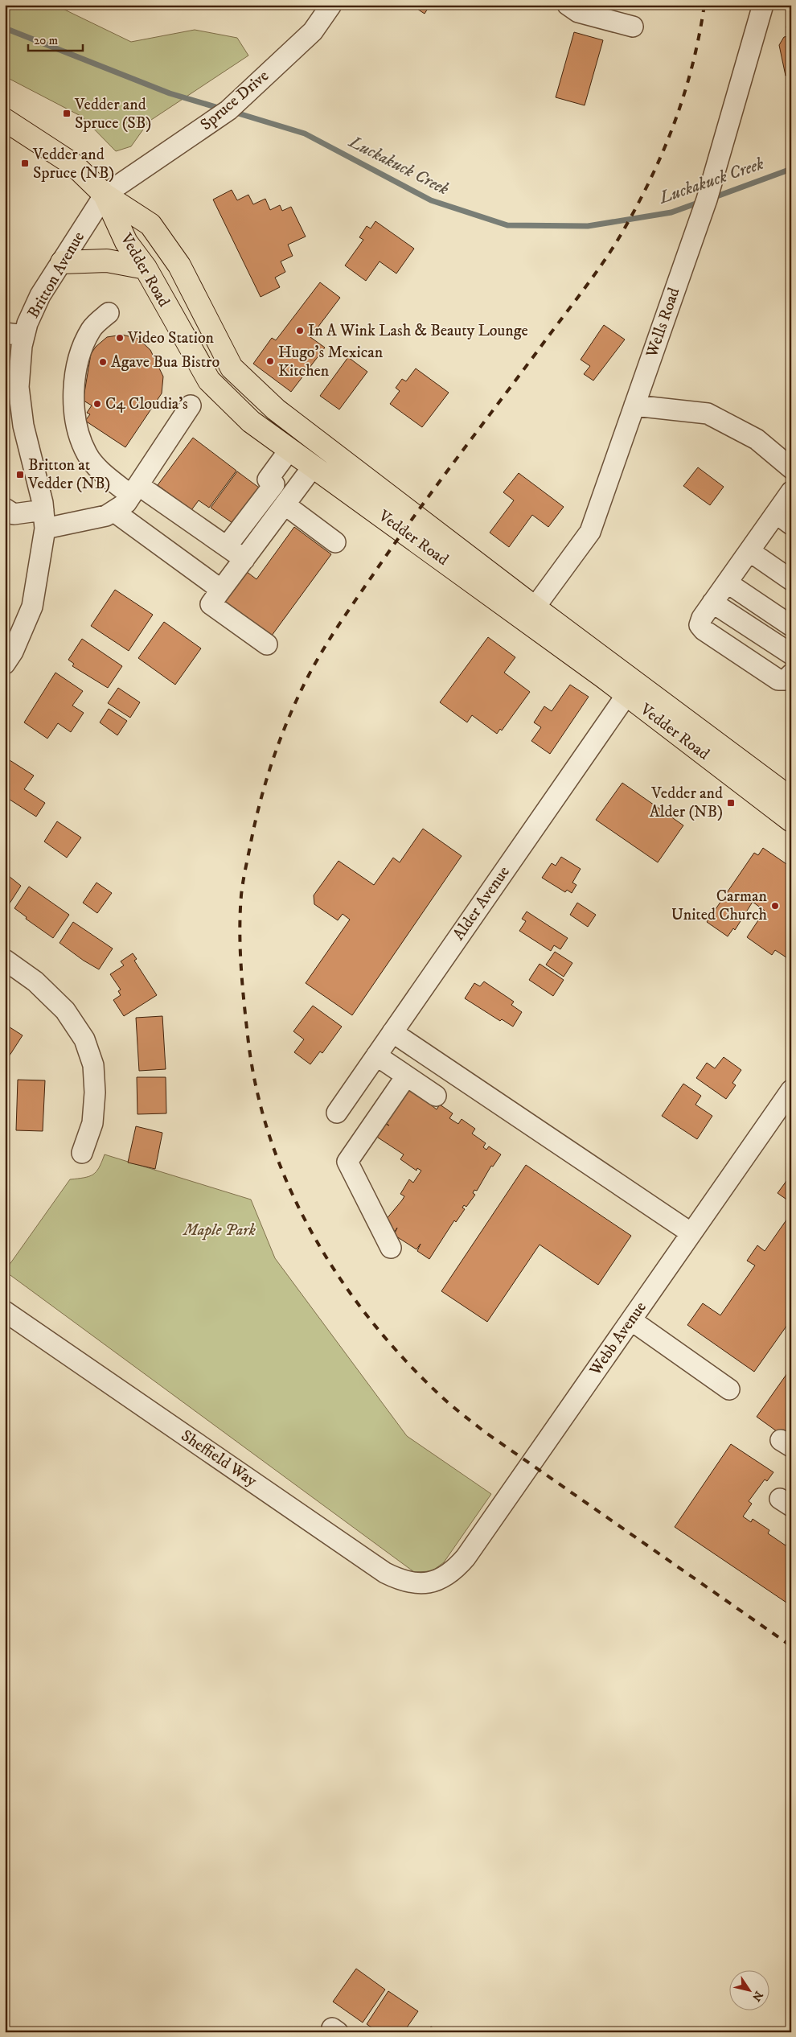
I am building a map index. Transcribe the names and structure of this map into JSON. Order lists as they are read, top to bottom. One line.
{"streets":{"main road":["Vedder Road"],"street":["Spruce Drive","Britton Avenue","Wells Road","Alder Avenue","Webb Avenue","Sheffield Way"]},"crossings":[["Spruce Drive","Vedder Road"],["Spruce Drive","Britton Avenue"],["Vedder Road","Britton Avenue"],["Vedder Road","Wells Road"],["Vedder Road","Alder Avenue"],["Webb Avenue","Sheffield Way"]],"water":["Luckakuck Creek"],"parks":["Maple Park"],"places":{"transit":["Vedder and Spruce (SB)","Vedder and Spruce (NB)","Britton at Vedder (NB)","Vedder and Alder (NB)"],"other":["In A Wink Lash & Beauty Lounge","Video Station","Hugo's Mexican Kitchen","Agave Bua Bistro","C4 Cloudia's","Carman United Church"]},"scale_bar":"20 m","north":"bottom right"}
